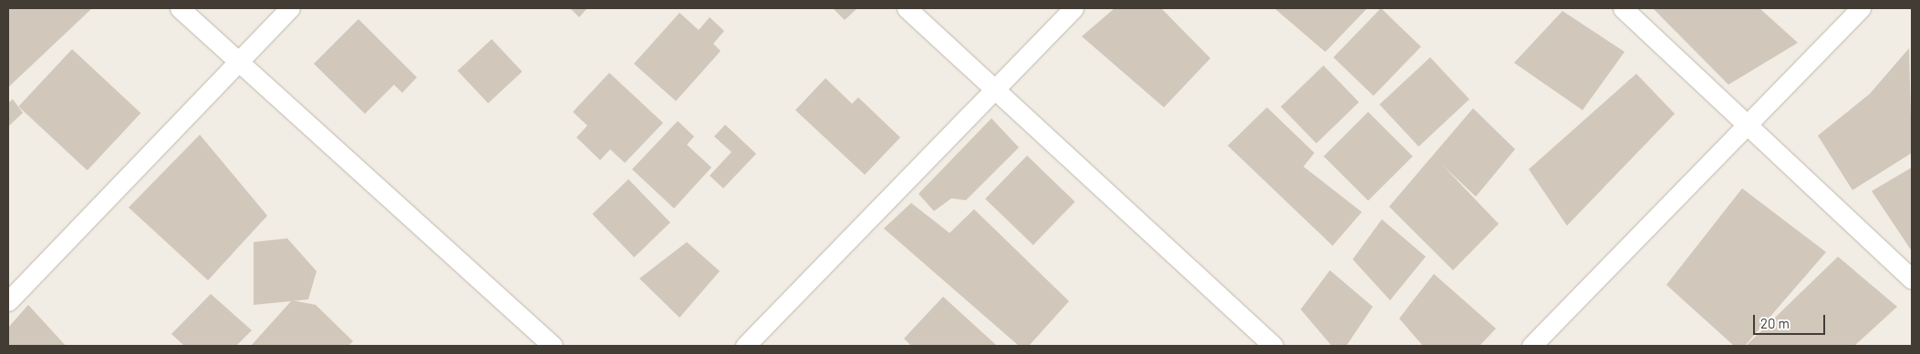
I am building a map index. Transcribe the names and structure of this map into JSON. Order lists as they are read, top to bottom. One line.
{"scale_bar":"20 m"}
